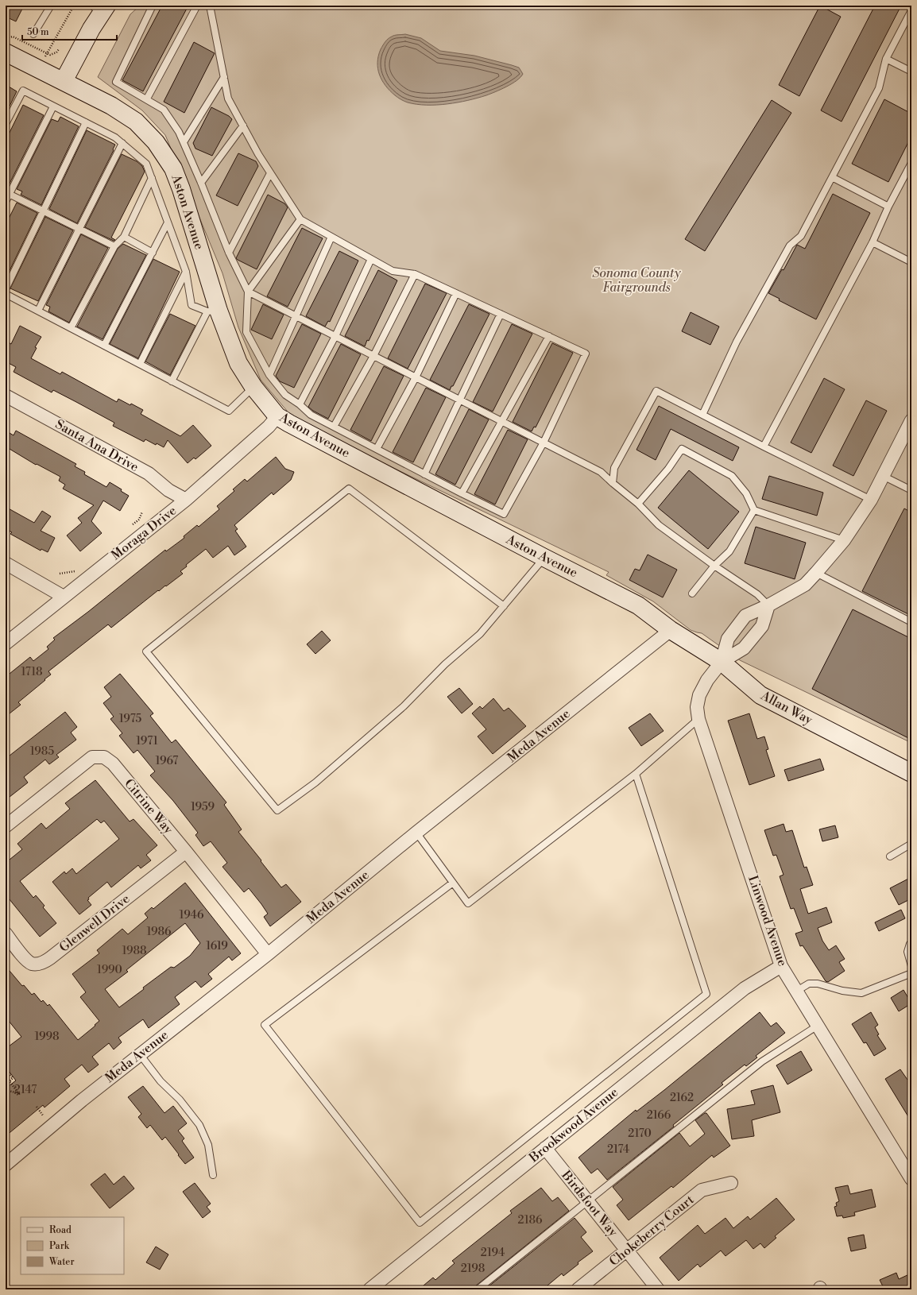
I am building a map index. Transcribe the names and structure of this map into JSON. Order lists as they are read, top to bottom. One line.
{"streets":{"street":["Aston Avenue","Santa Ana Drive","Moraga Drive","Allan Way","Meda Avenue","Citrine Way","Linwood Avenue","Glenwell Drive","Brookwood Avenue","Birdsfoot Way","Chokeberry Court"]},"crossings":[["Aston Avenue","Moraga Drive"],["Aston Avenue","Allan Way"],["Aston Avenue","Meda Avenue"],["Santa Ana Drive","Moraga Drive"],["Allan Way","Meda Avenue"],["Allan Way","Linwood Avenue"],["Meda Avenue","Citrine Way"],["Citrine Way","Glenwell Drive"],["Linwood Avenue","Brookwood Avenue"],["Brookwood Avenue","Birdsfoot Way"],["Birdsfoot Way","Chokeberry Court"]],"parks":["Sonoma County Fairgrounds"],"house_numbers":["1718","1975","1971","1985","1967","1959","1946","1986","1619","1988","1990","1998","2147","2162","2166","2170","2174","2186","2194","2198"],"legend":["Road","Park","Water"],"scale_bar":"50 m"}
